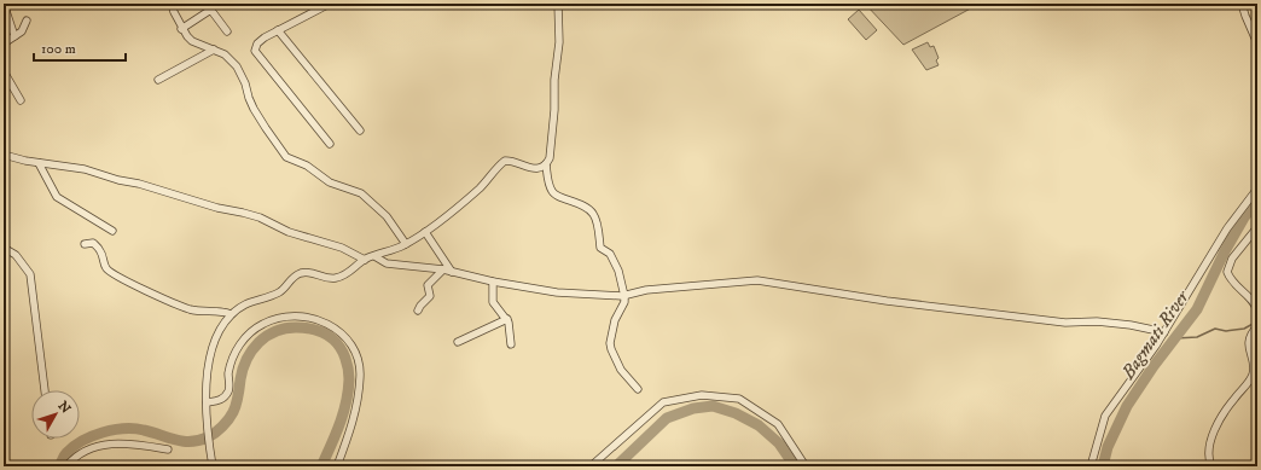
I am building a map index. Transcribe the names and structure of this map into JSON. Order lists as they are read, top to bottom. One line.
{"water":["Bagmati River"],"scale_bar":"100 m","north":"top right"}
